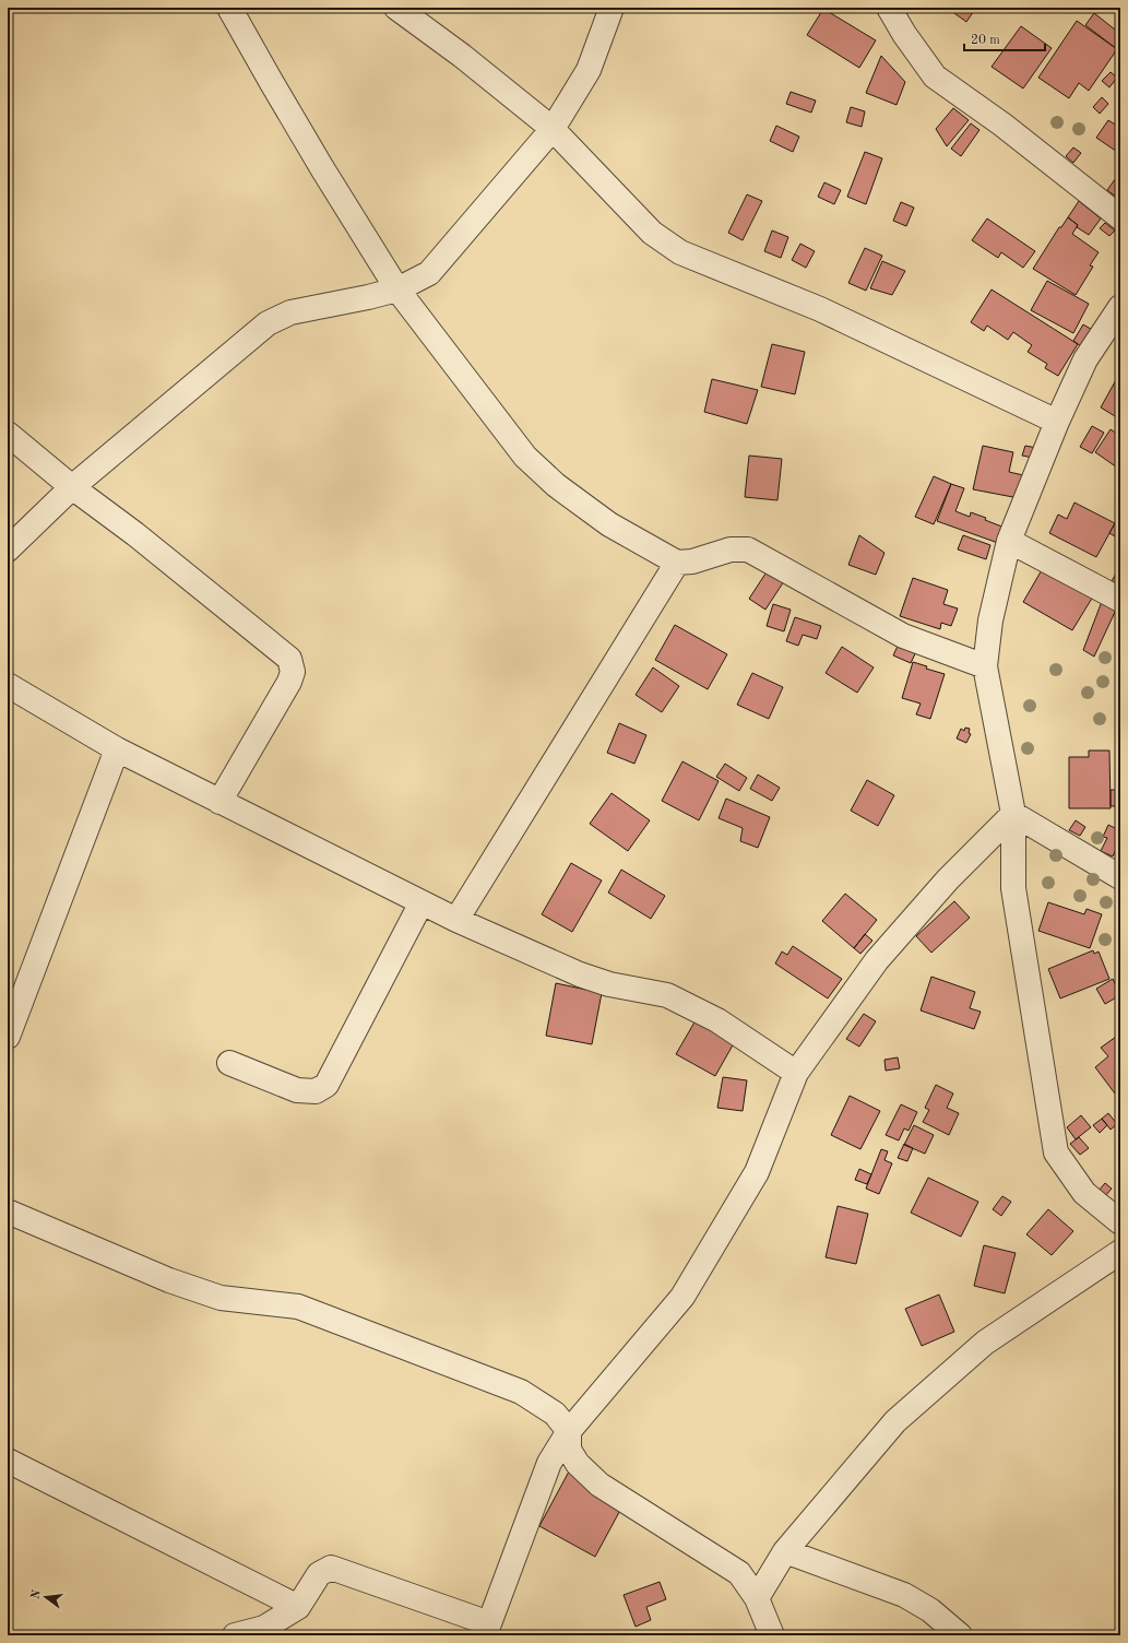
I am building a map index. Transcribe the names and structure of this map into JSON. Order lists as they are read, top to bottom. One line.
{"scale_bar":"20 m","north":"left"}
